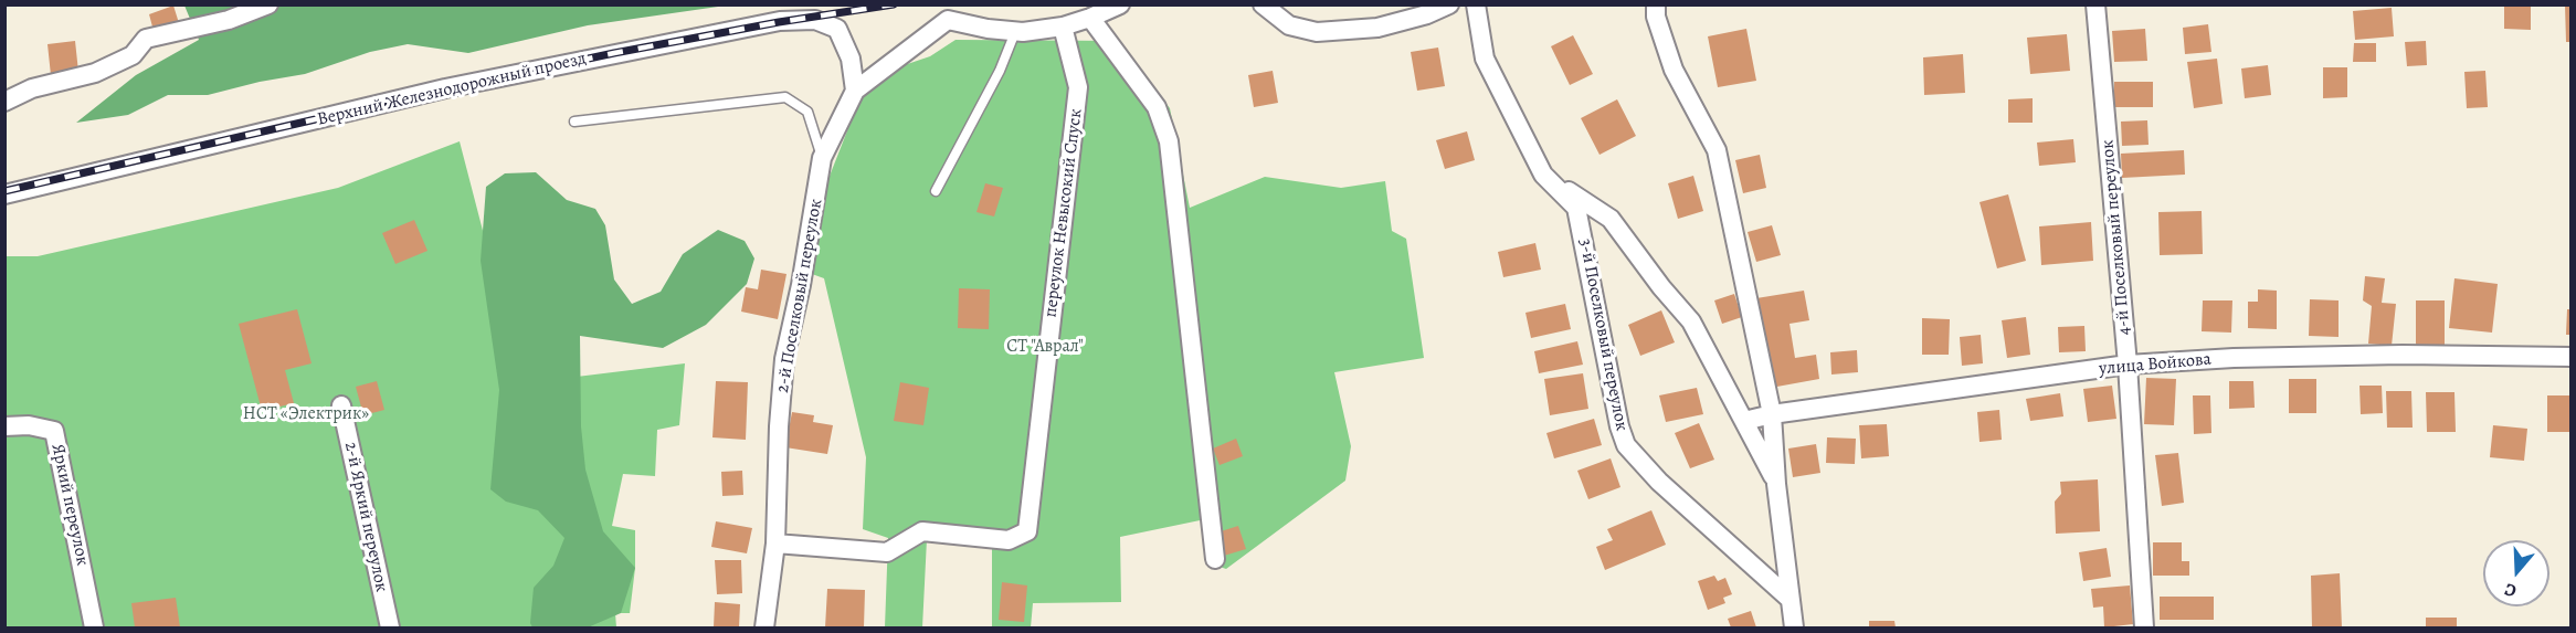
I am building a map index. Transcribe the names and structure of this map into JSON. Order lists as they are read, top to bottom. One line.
{"streets":{"street":["Верхний Железнодорожный проезд","переулок Невысокий Спуск","4-й Поселковый переулок","2-й Поселковый переулок","3-й Поселковый переулок","улица Войкова","Яркий переулок","2-й Яркий переулок"]},"crossings":[["Верхний Железнодорожный проезд","2-й Поселковый переулок"],["переулок Невысокий Спуск","2-й Поселковый переулок"],["4-й Поселковый переулок","улица Войкова"],["3-й Поселковый переулок","улица Войкова"]],"parks":["СТ \"Аврал\"","НСТ «Электрик»"],"north":"bottom"}
